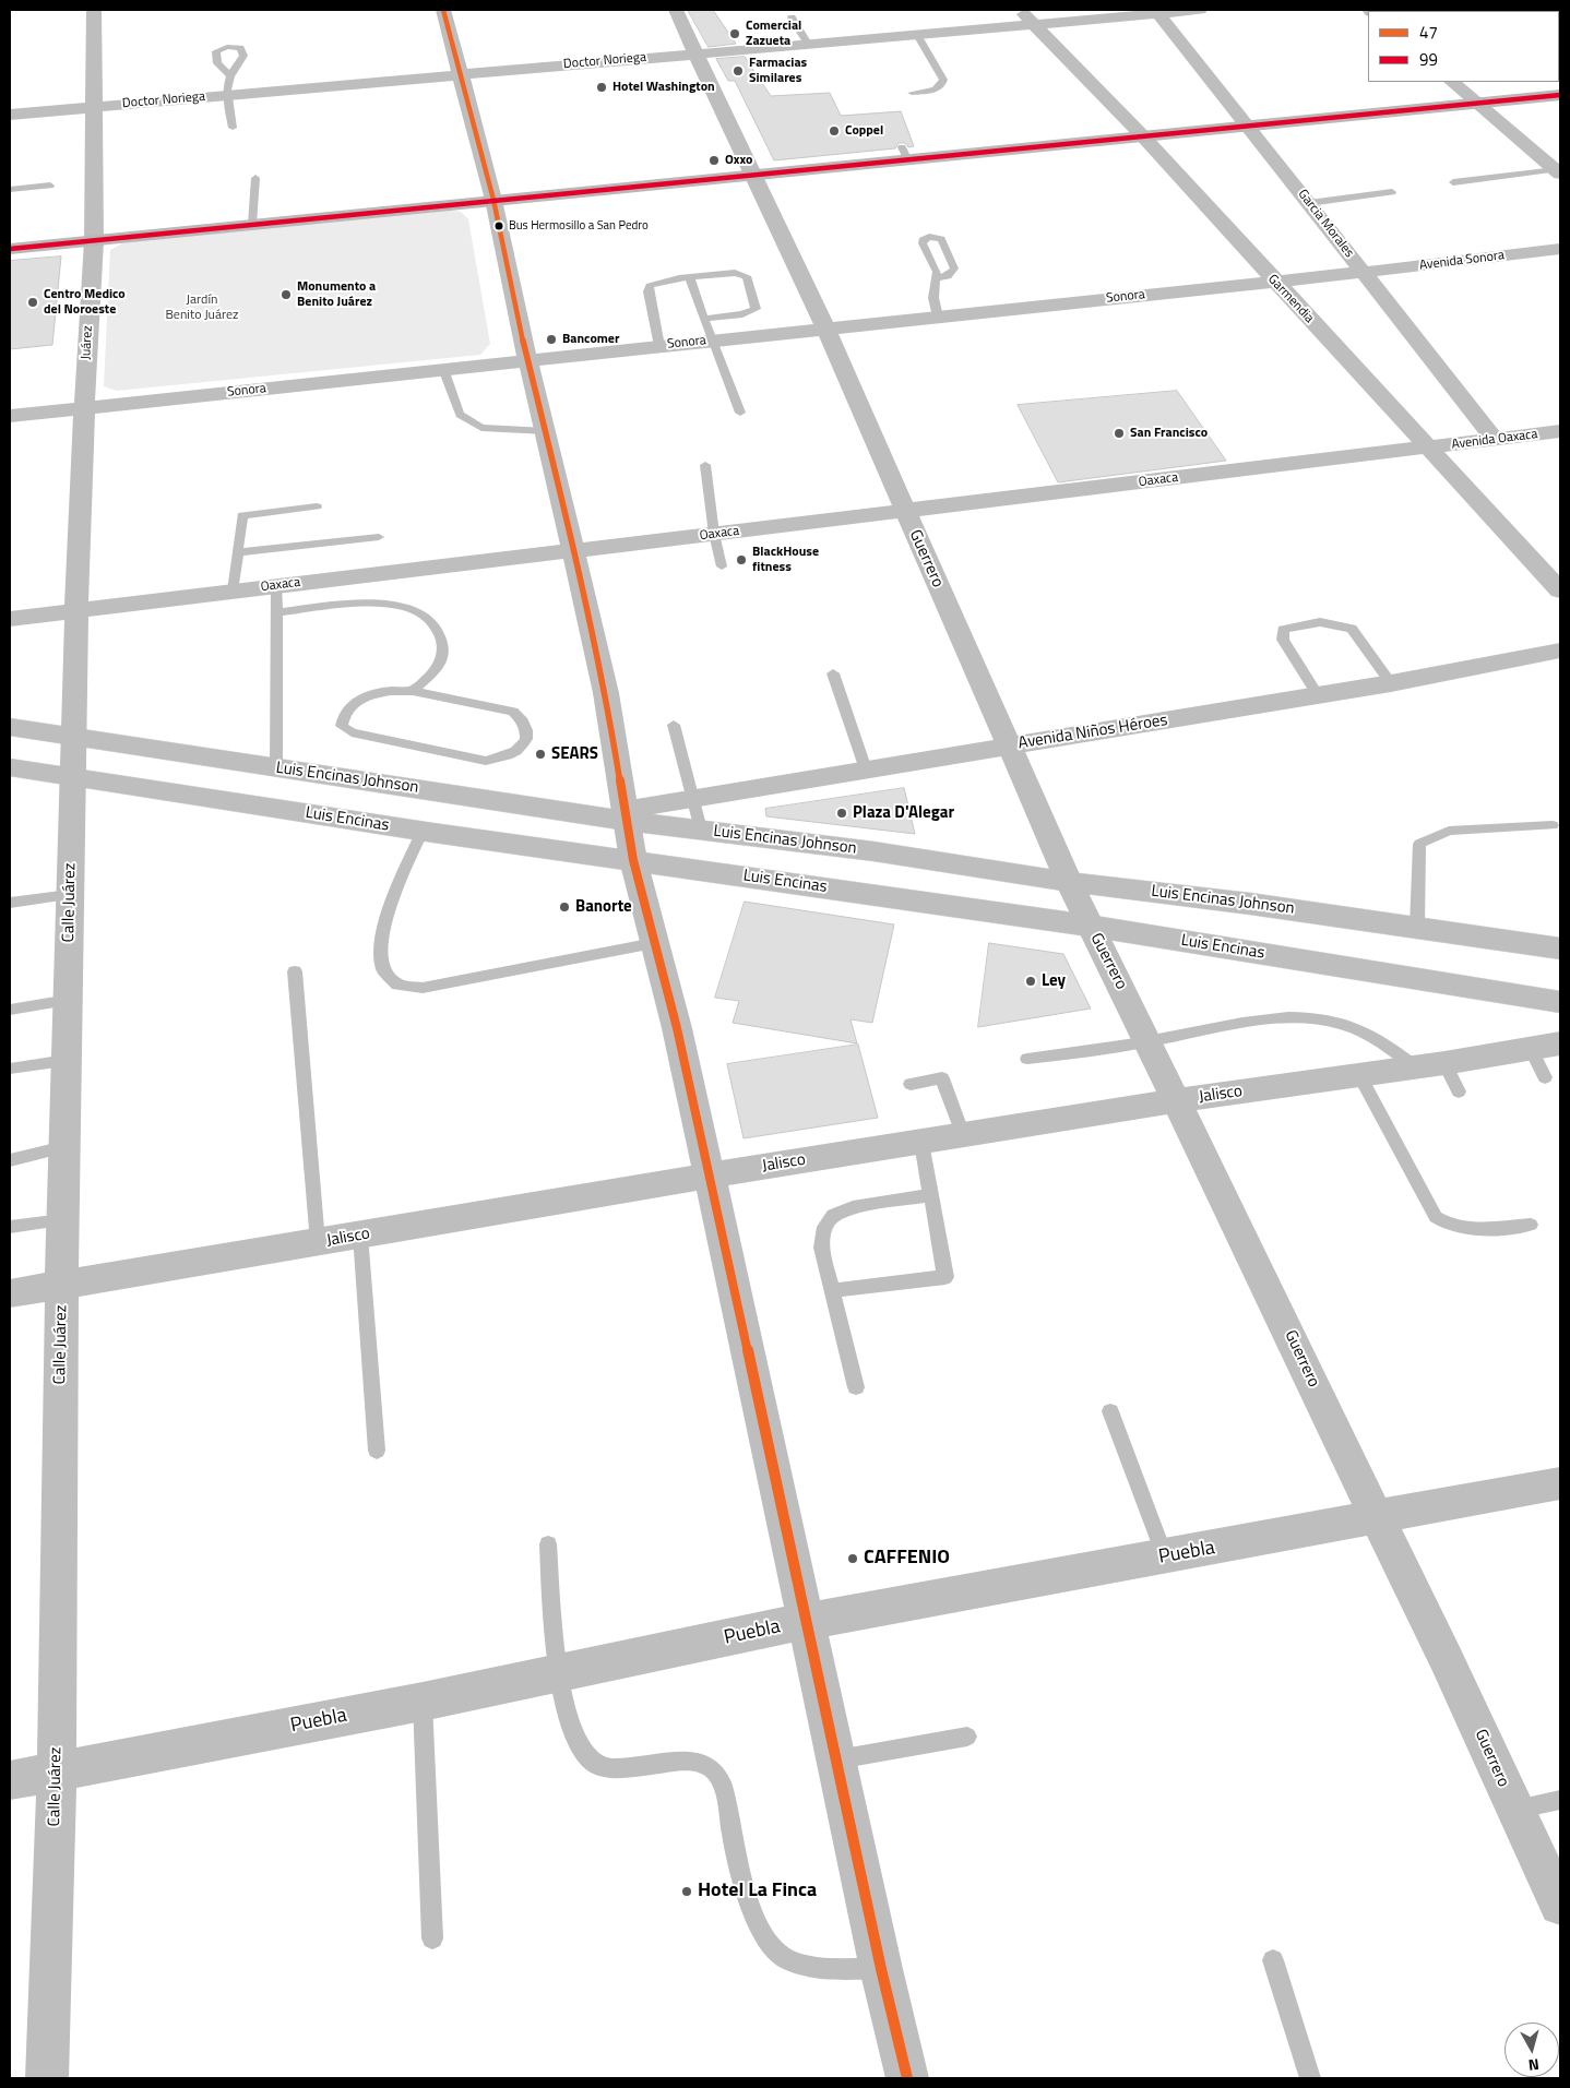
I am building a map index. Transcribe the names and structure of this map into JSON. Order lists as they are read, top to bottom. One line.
{"streets":{"street":["Doctor Noriega","Garcia Morales","Avenida Sonora","Sonora","Garmendia","Juárez","Avenida Oaxaca","Oaxaca","Guerrero","Avenida Niños Héroes","Luis Encinas Johnson","Luis Encinas","Calle Juárez","Jalisco","Puebla"]},"crossings":[["Doctor Noriega","Garcia Morales"],["Doctor Noriega","Garmendia"],["Doctor Noriega","Juárez"],["Doctor Noriega","Guerrero"],["Garcia Morales","Avenida Sonora"],["Garcia Morales","Sonora"],["Garcia Morales","Avenida Oaxaca"],["Avenida Sonora","Sonora"],["Sonora","Garmendia"],["Sonora","Juárez"],["Sonora","Guerrero"],["Garmendia","Avenida Oaxaca"],["Garmendia","Oaxaca"],["Juárez","Oaxaca"],["Juárez","Calle Juárez"],["Avenida Oaxaca","Oaxaca"],["Oaxaca","Guerrero"],["Oaxaca","Calle Juárez"],["Guerrero","Avenida Niños Héroes"],["Guerrero","Luis Encinas Johnson"],["Guerrero","Luis Encinas"],["Guerrero","Jalisco"],["Guerrero","Puebla"],["Avenida Niños Héroes","Luis Encinas Johnson"],["Luis Encinas Johnson","Calle Juárez"],["Luis Encinas","Calle Juárez"],["Calle Juárez","Jalisco"],["Calle Juárez","Puebla"]],"parks":["Jardín Benito Juárez"],"places":["Comercial Zazueta","Farmacias Similares","Hotel Washington","Coppel","Oxxo","Bus Hermosillo a San Pedro","Monumento a Benito Juárez","Centro Medico del Noroeste","Bancomer","San Francisco","BlackHouse fitness","SEARS","Plaza D'Alegar","Banorte","Ley","CAFFENIO","Hotel La Finca"],"lines":["transit line 47","transit line 99"],"legend":["47","99"],"north":"bottom"}
